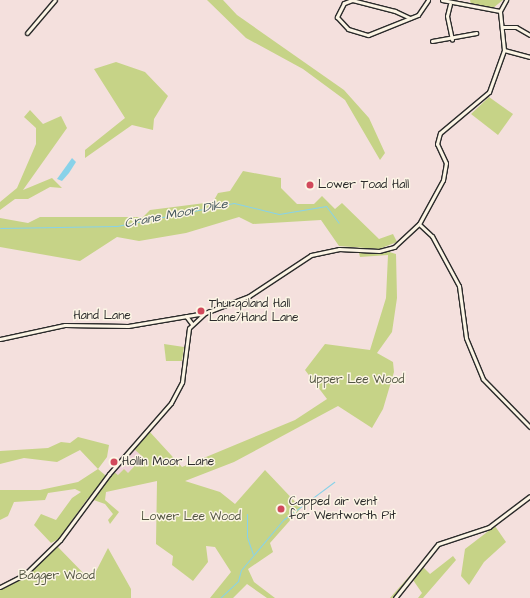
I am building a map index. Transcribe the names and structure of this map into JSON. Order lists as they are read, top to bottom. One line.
{"streets":{"street":["Hand Lane"]},"water":["Crane Moor Dike"],"parks":["Upper Lee Wood","Lower Lee Wood","Bagger Wood"],"places":["Lower Toad Hall","Thurgoland Hall Lane/Hand Lane","Hollin Moor Lane","Capped air vent for Wentworth Pit"]}
